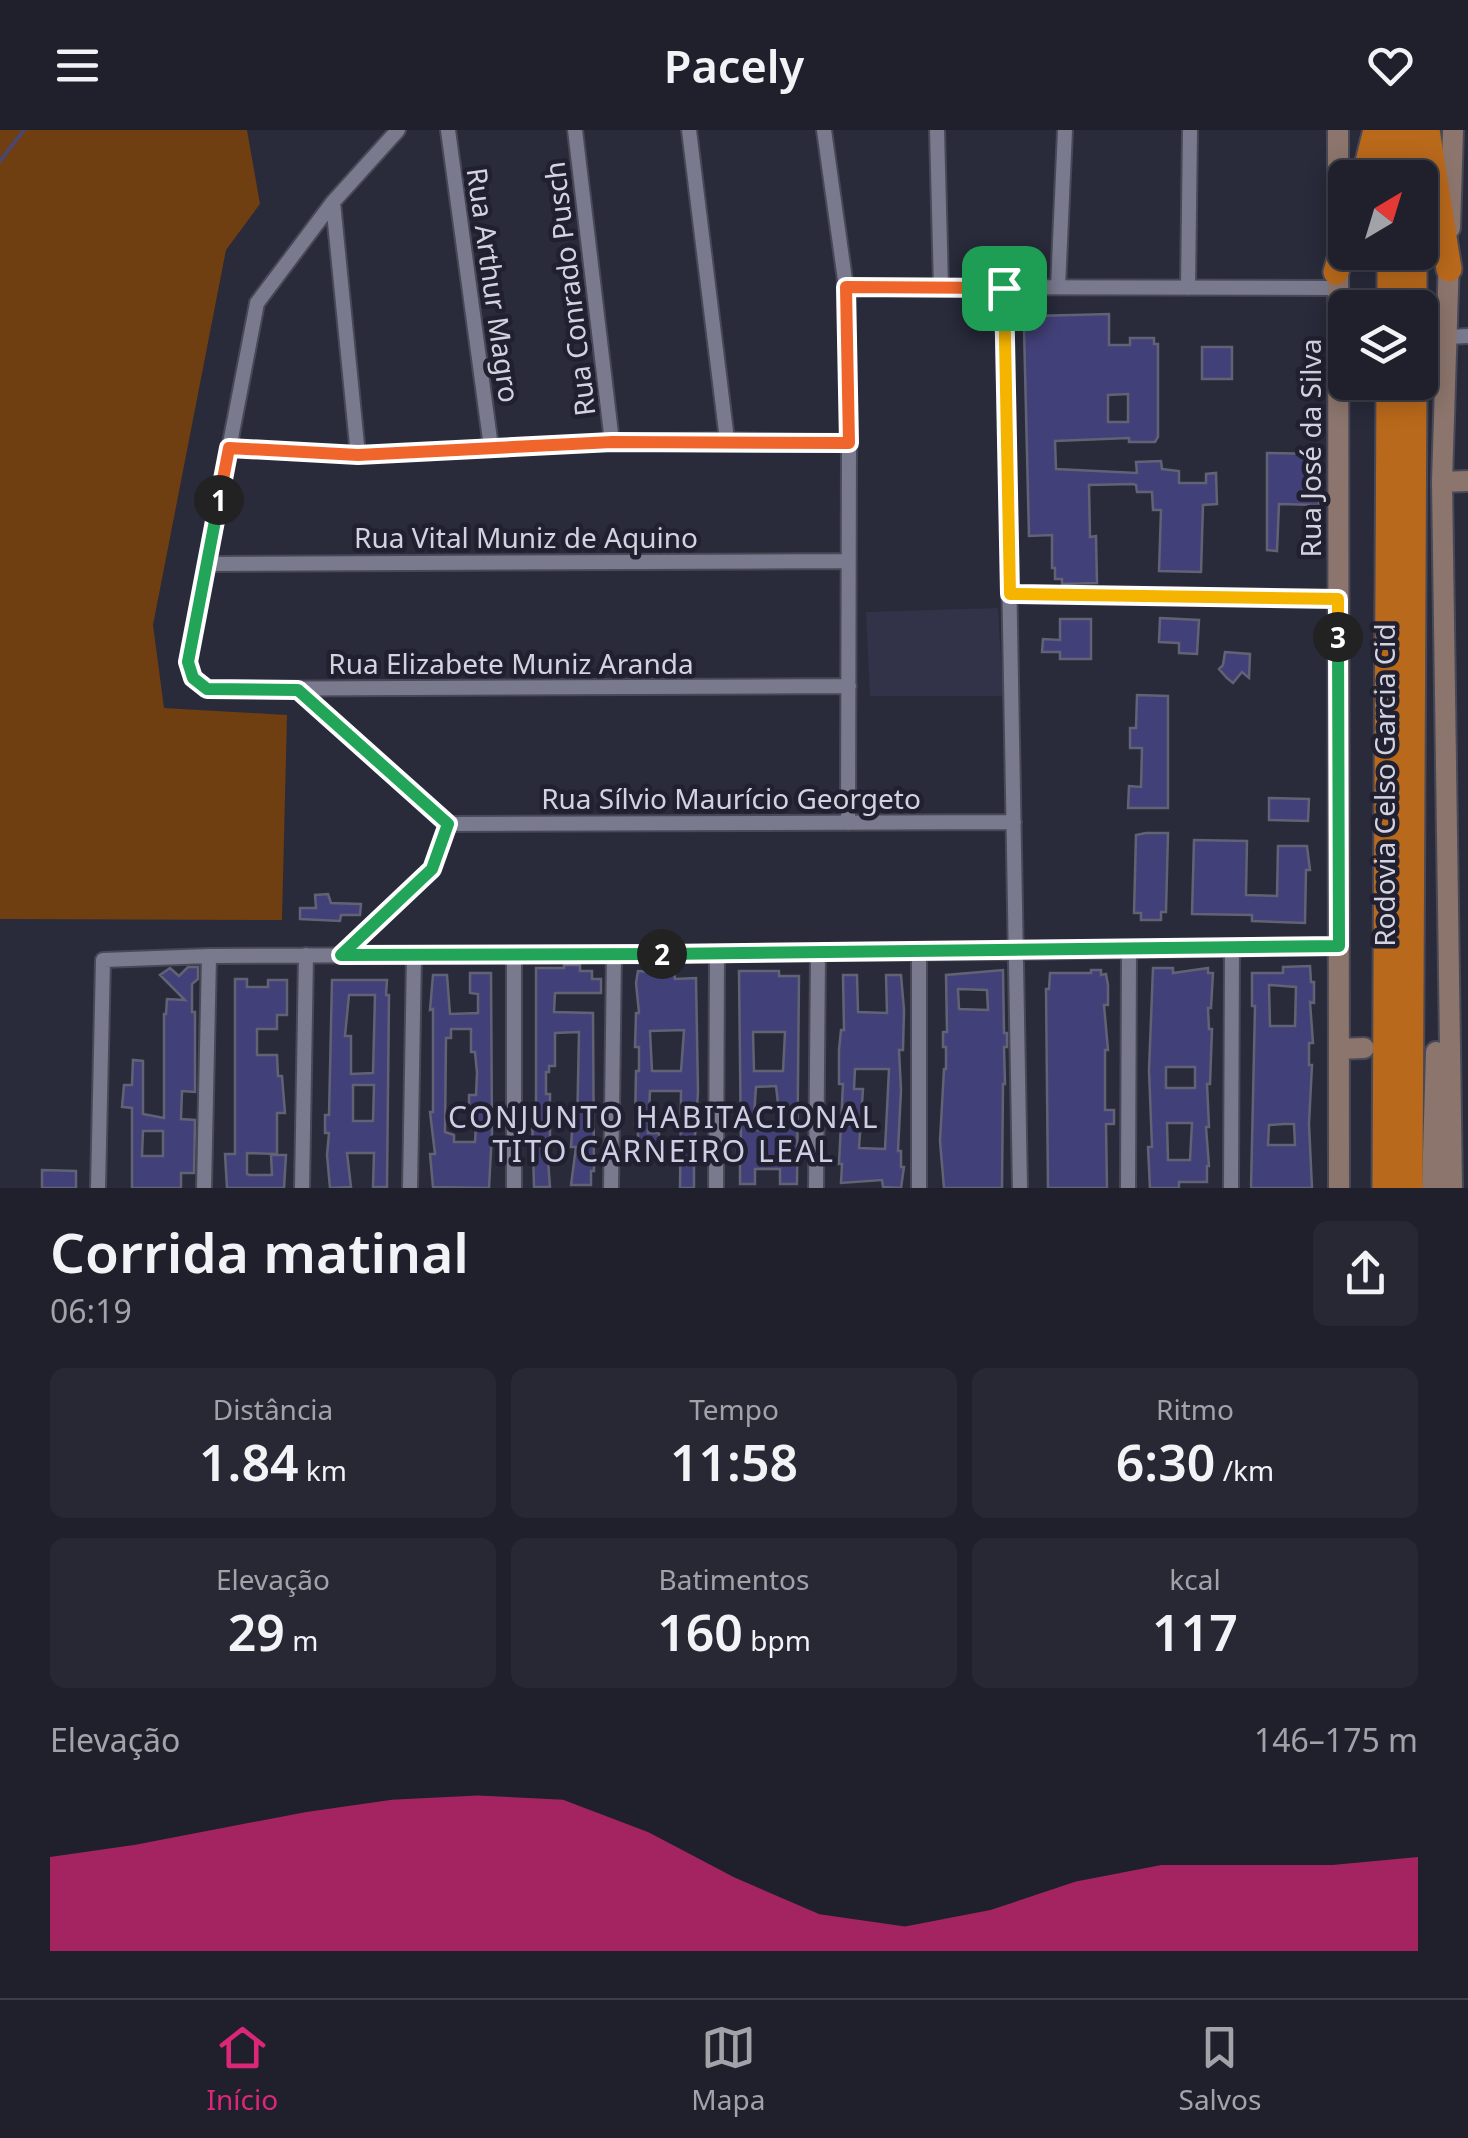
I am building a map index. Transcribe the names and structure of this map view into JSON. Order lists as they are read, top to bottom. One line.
{"streets":{"highway":["Rodovia Celso Garcia Cid"],"street":["Rua Arthur Magro","Rua Conrado Pusch","Rua José da Silva","Rua Vital Muniz de Aquino","Rua Elizabete Muniz Aranda","Rua Sílvio Maurício Georgeto"]},"crossings":[["Rua Vital Muniz de Aquino","Rua Elizabete Muniz Aranda"]],"districts":["CONJUNTO HABITACIONAL TITO CARNEIRO LEAL"],"north":"top right","page":{"header":"Pacely","pins":["1","3","2"],"heading":["Corrida matinal","06:19"],"stats":[["Distância","1.84 km"],["Tempo","11:58"],["Ritmo","6:30 /km"],["Elevação","29 m"],["Batimentos","160 bpm"],["kcal","117"]],"chart":["Elevação","146–175 m"],"tabs":["Início","Mapa","Salvos"]}}
